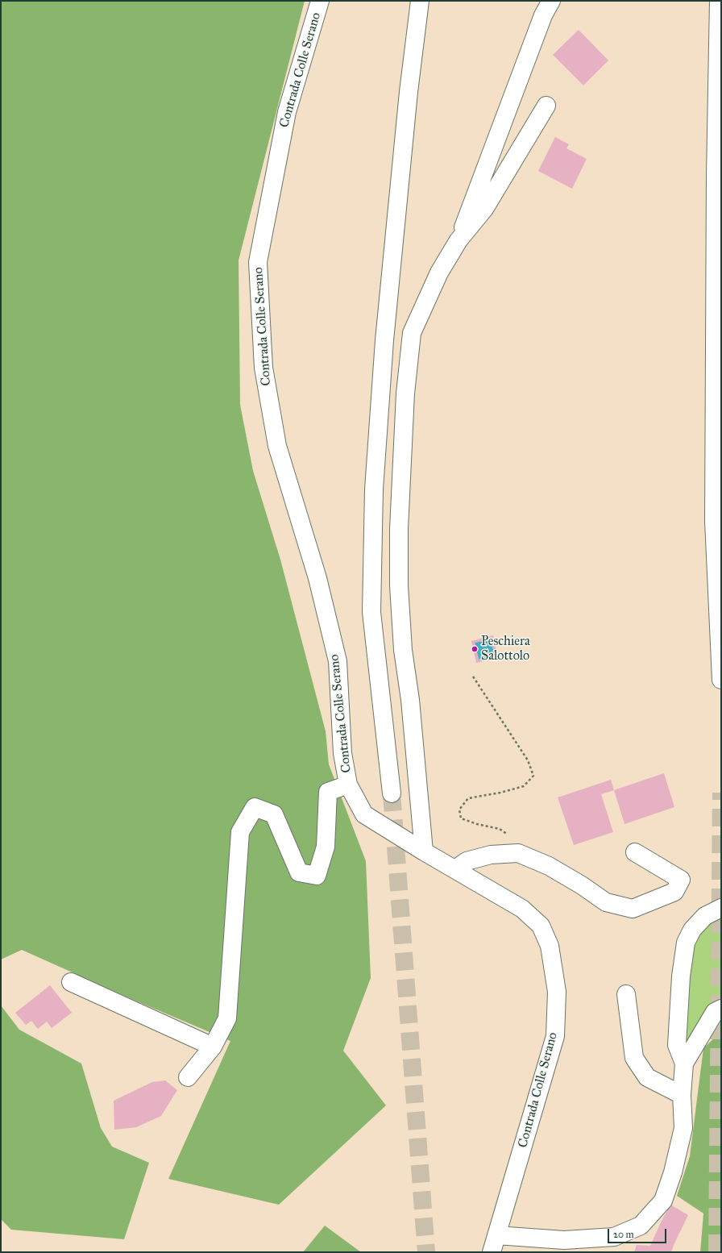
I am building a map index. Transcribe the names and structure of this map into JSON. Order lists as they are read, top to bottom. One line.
{"streets":{"street":["Contrada Colle Serano"]},"places":["Peschiera Salottolo"],"scale_bar":"20 m"}
